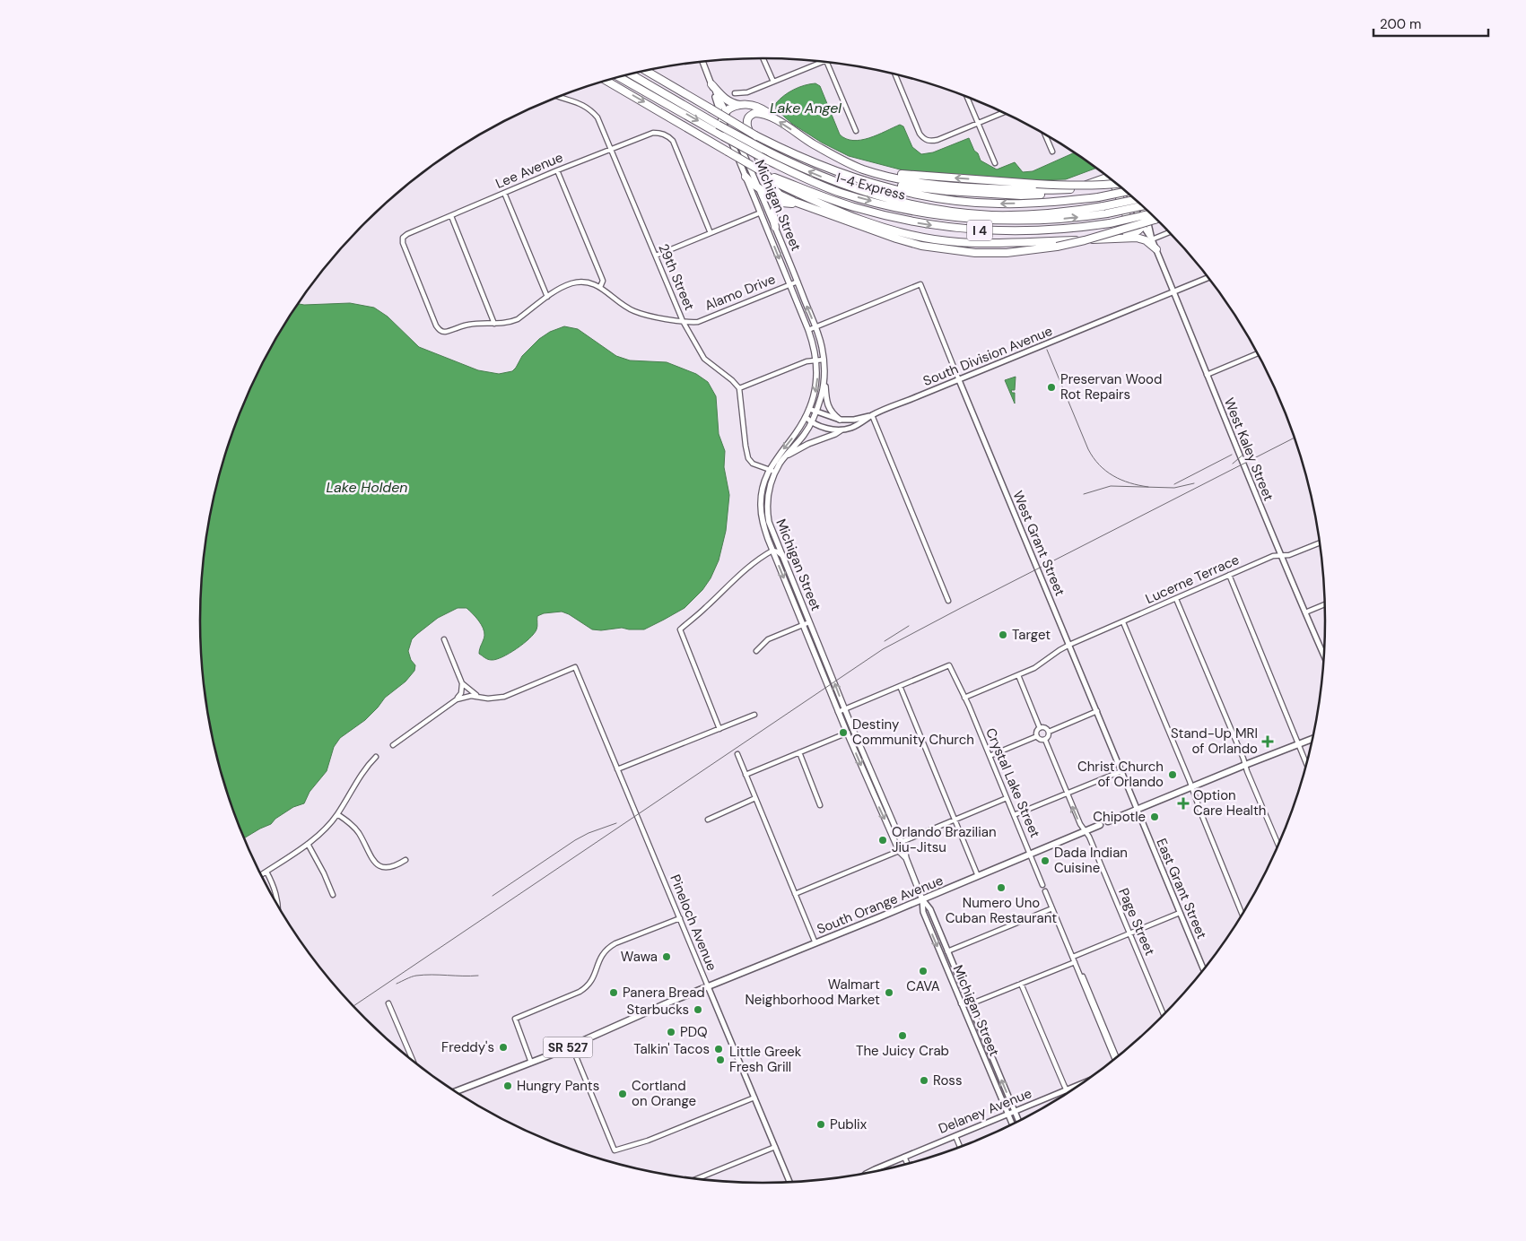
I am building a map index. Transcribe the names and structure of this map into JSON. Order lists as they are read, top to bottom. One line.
{"streets":{"highway":["I-4 Express","I 4"],"main road":["Michigan Street","South Orange Avenue","SR 527"],"street":["Lee Avenue","29th Street","Alamo Drive","South Division Avenue","West Kaley Street","West Grant Street","Lucerne Terrace","Crystal Lake Street","East Grant Street","Page Street","Pineloch Avenue","Delaney Avenue"]},"crossings":[["Lee Avenue","29th Street"],["Lee Avenue","Alamo Drive"],["I-4 Express","Michigan Street"],["Michigan Street","Alamo Drive"],["Michigan Street","South Division Avenue"],["Michigan Street","West Grant Street"],["Michigan Street","South Orange Avenue"],["Michigan Street","Delaney Avenue"],["29th Street","Alamo Drive"],["South Division Avenue","West Kaley Street"],["South Division Avenue","West Grant Street"],["West Kaley Street","Lucerne Terrace"],["West Grant Street","Lucerne Terrace"],["West Grant Street","East Grant Street"],["West Grant Street","South Orange Avenue"],["Lucerne Terrace","Crystal Lake Street"],["Crystal Lake Street","South Orange Avenue"],["East Grant Street","South Orange Avenue"],["South Orange Avenue","Page Street"],["South Orange Avenue","Pineloch Avenue"]],"water":["Lake Angel","Lake Holden"],"places":{"other":["Preservan Wood Rot Repairs","Target","Destiny Community Church","Christ Church of Orlando","Chipotle","Orlando Brazilian Jiu-Jitsu","Dada Indian Cuisine","Numero Uno Cuban Restaurant","Wawa","CAVA","Panera Bread","Walmart Neighborhood Market","Starbucks","PDQ","The Juicy Crab","Freddy's","Talkin' Tacos","Little Greek Fresh Grill","Ross","Hungry Pants","Cortland on Orange","Publix"],"health":["Stand-Up MRI of Orlando","Option Care Health"]},"scale_bar":"200 m"}
